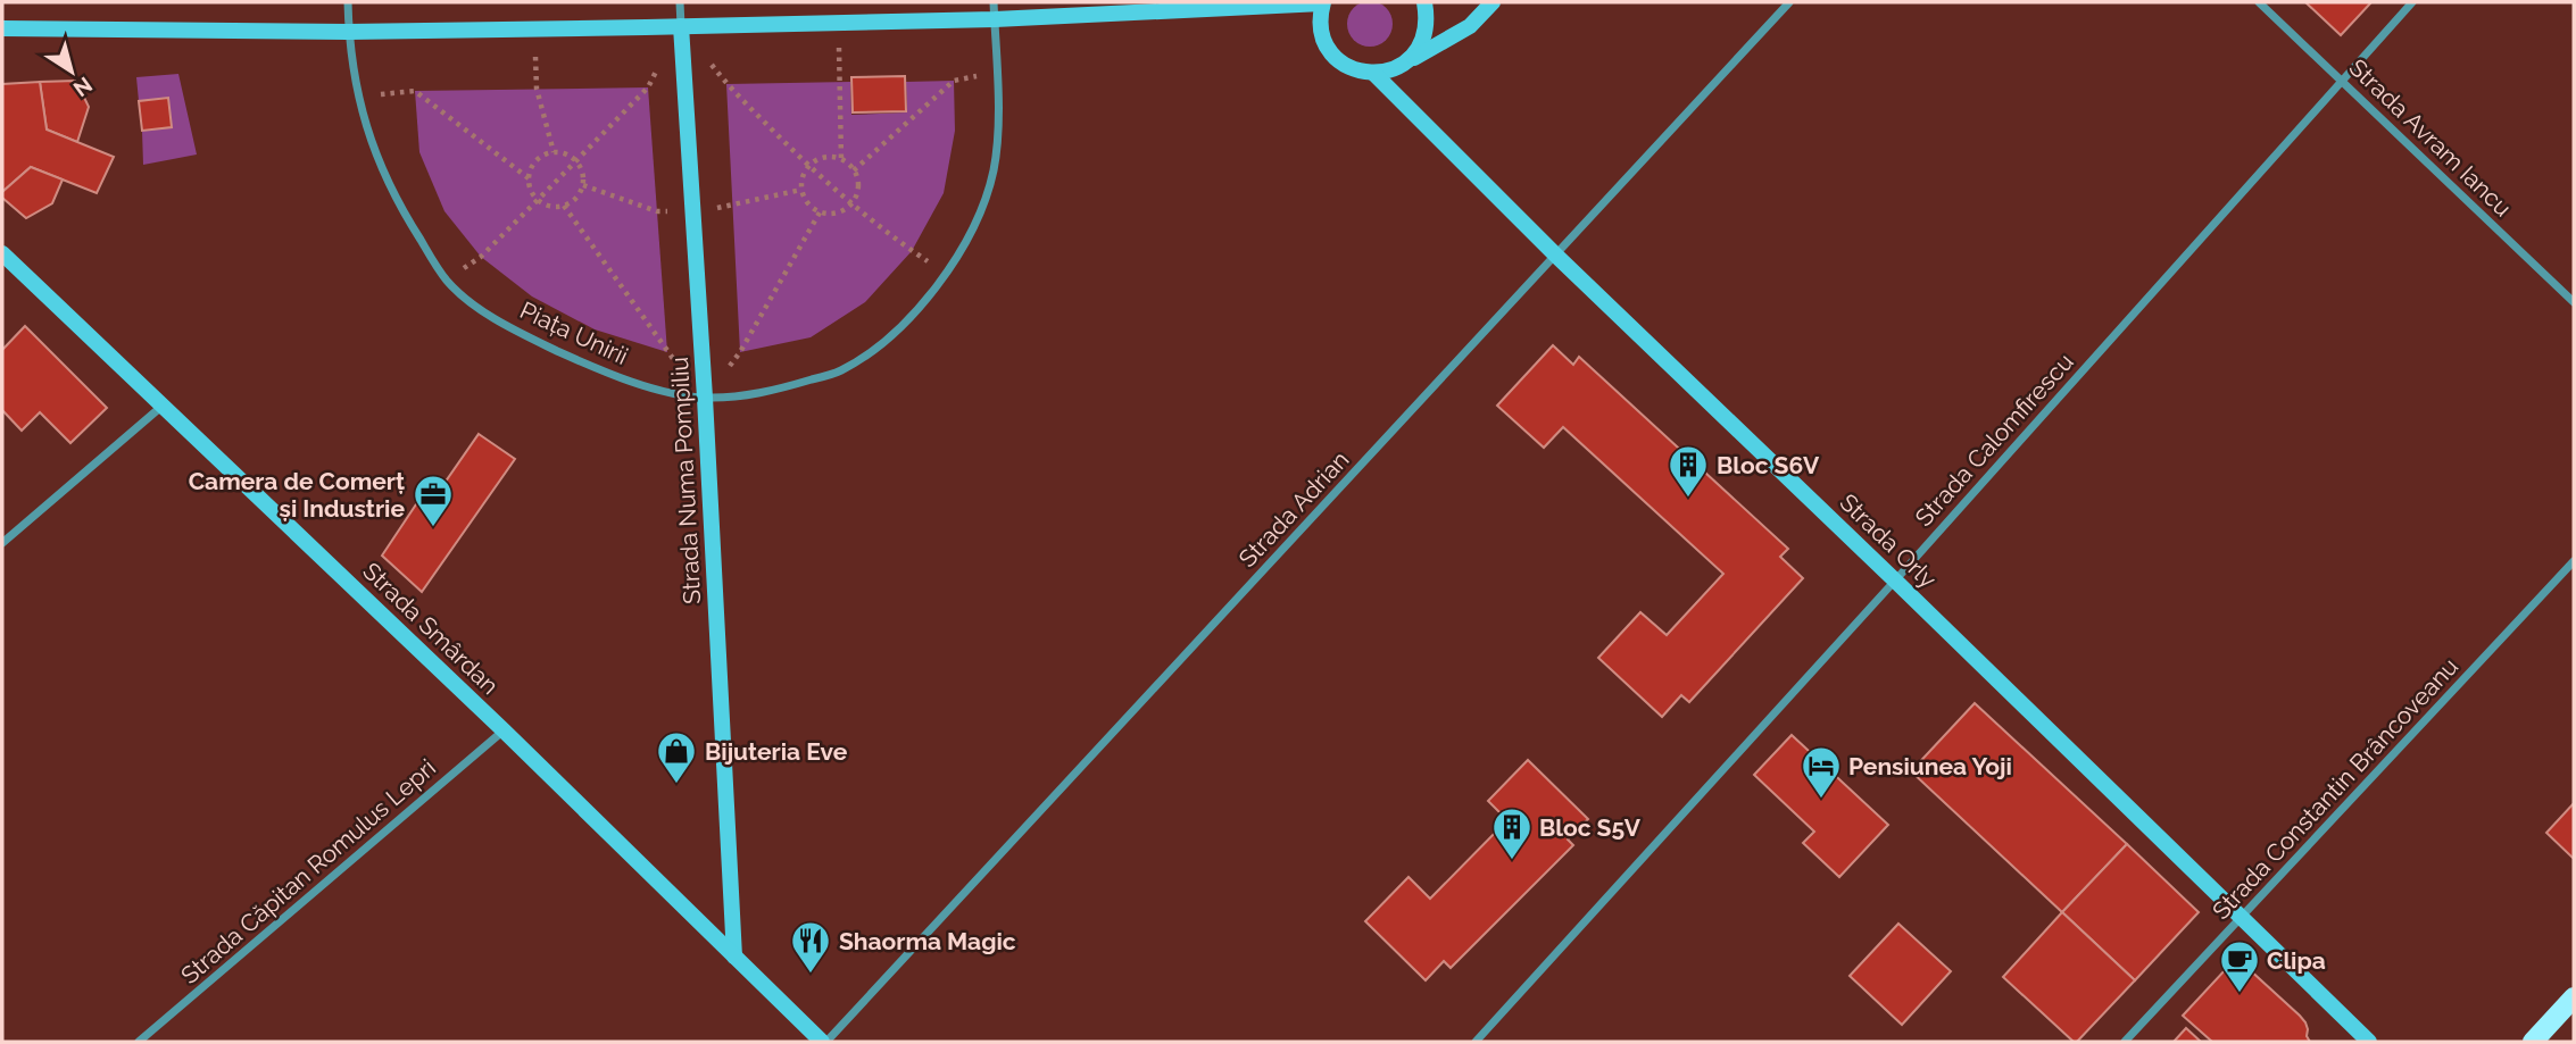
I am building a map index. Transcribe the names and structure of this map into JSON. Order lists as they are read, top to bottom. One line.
{"streets":{"street":["Strada Avram Iancu","Piața Unirii","Strada Calomfirescu","Strada Numa Pompiliu","Strada Adrian","Strada Orly","Strada Smârdan","Strada Constantin Brâncoveanu","Strada Căpitan Romulus Lepri"]},"crossings":[["Strada Avram Iancu","Strada Calomfirescu"],["Piața Unirii","Strada Numa Pompiliu"],["Strada Calomfirescu","Strada Orly"],["Strada Numa Pompiliu","Strada Smârdan"],["Strada Adrian","Strada Orly"],["Strada Adrian","Strada Smârdan"],["Strada Orly","Strada Constantin Brâncoveanu"],["Strada Smârdan","Strada Căpitan Romulus Lepri"]],"places":{"building":["Bloc S6V","Bloc S5V"],"office":["Camera de Comerț și Industrie"],"shop":["Bijuteria Eve"],"hotel":["Pensiunea Yoji"],"restaurant":["Shaorma Magic"],"cafe":["Clipa"]},"north":"bottom right"}
